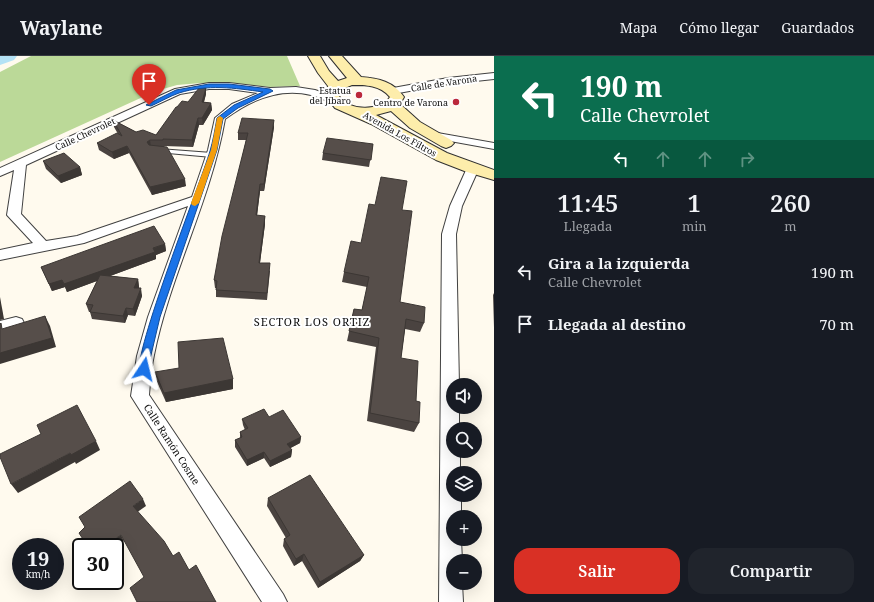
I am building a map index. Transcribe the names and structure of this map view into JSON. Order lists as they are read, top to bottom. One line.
{"streets":{"main road":["Avenida Los Filtros"],"street":["Calle de Varona","Calle Chevrolet","Calle Ramón Cosme"]},"crossings":[["Calle de Varona","Avenida Los Filtros"],["Calle Chevrolet","Avenida Los Filtros"],["Calle Chevrolet","Calle Ramón Cosme"]],"districts":["SECTOR LOS ORTIZ"],"places":["Estatua del Jíbaro","Centro de Varona"],"page":{"header":"Waylane","nav":["Mapa","Cómo llegar","Guardados"],"turn":["190 m","Calle Chevrolet"],"eta":["11:45","Llegada","1","min","260","m"],"list":[{"name":"Gira a la izquierda","note":"Calle Chevrolet","value":"190 m"},{"name":"Llegada al destino","value":"70 m"}],"map_buttons":["+","−"],"speed":"19 km/h","limit":"30","buttons":["Salir","Compartir"]}}
